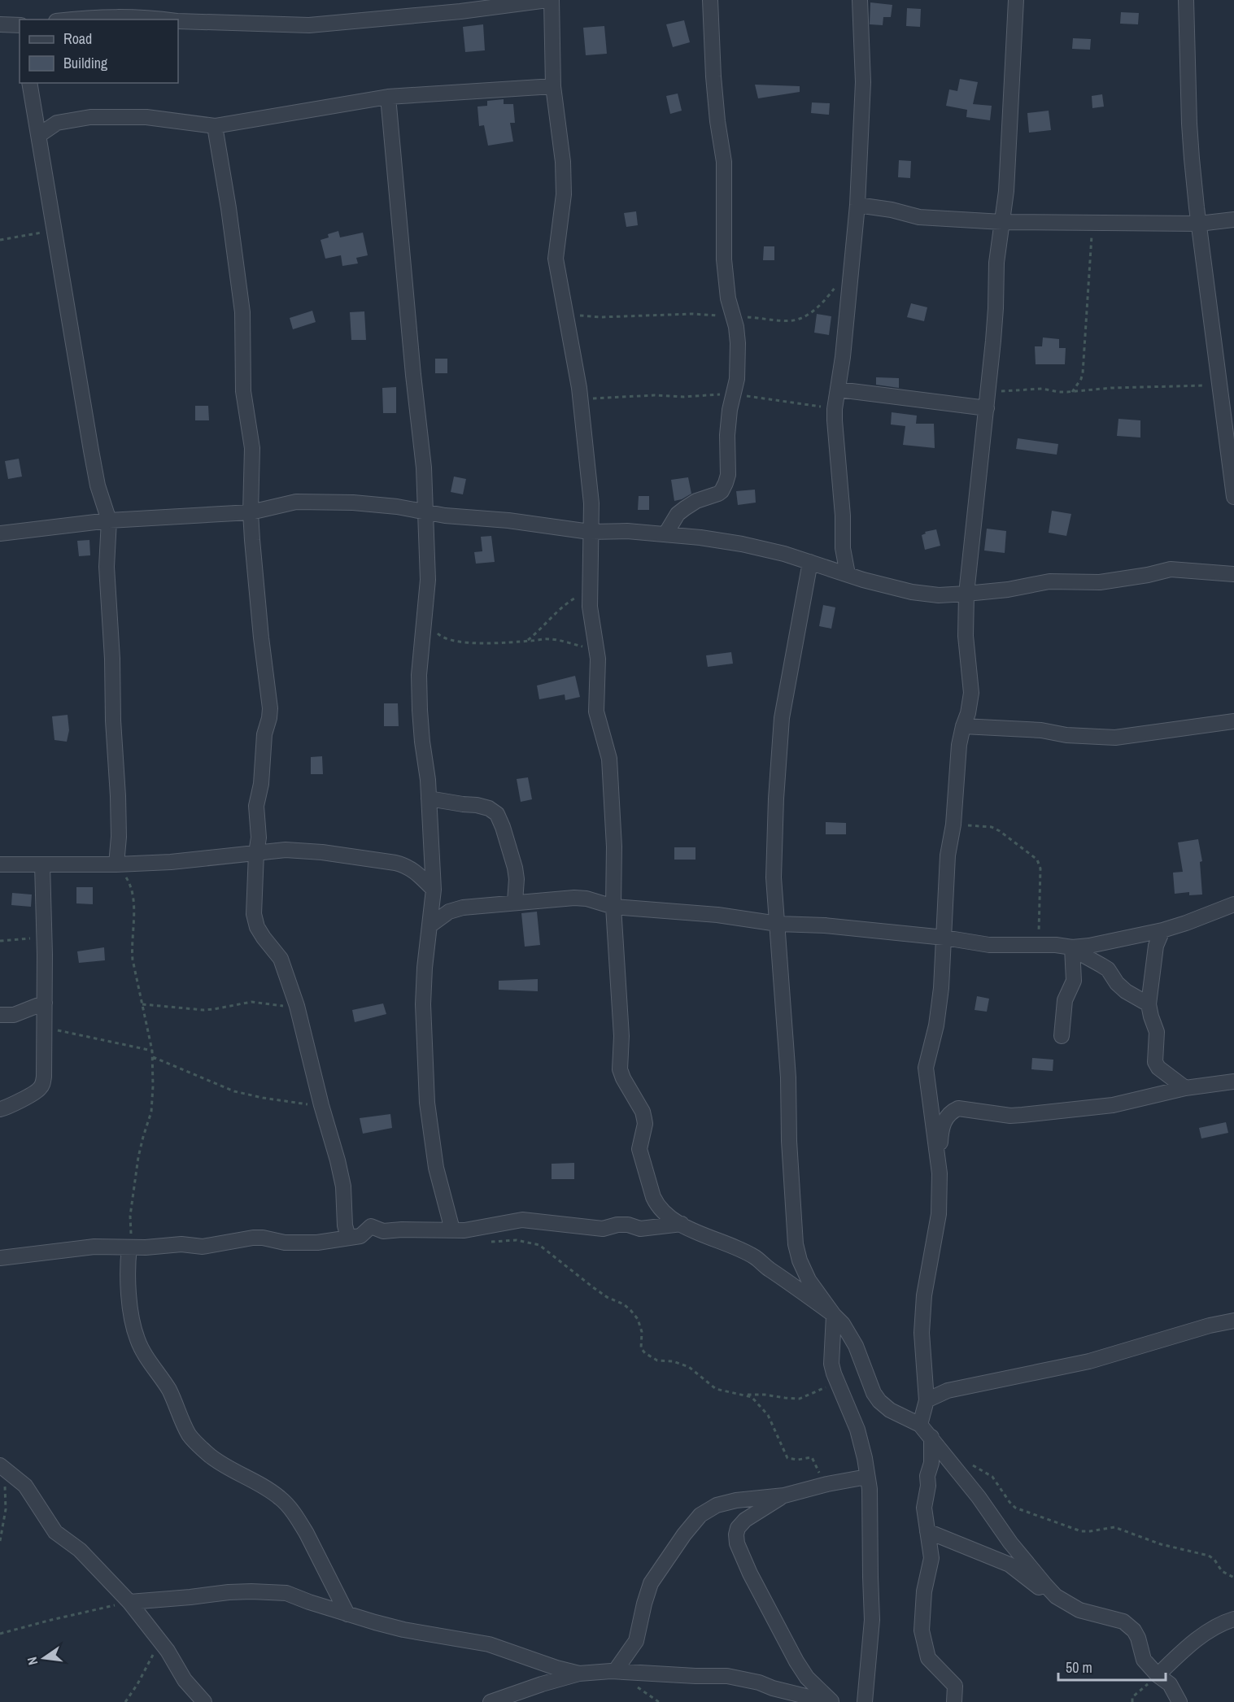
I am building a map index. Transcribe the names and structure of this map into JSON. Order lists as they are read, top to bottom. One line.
{"legend":["Road","Building"],"scale_bar":"50 m","north":"left"}
